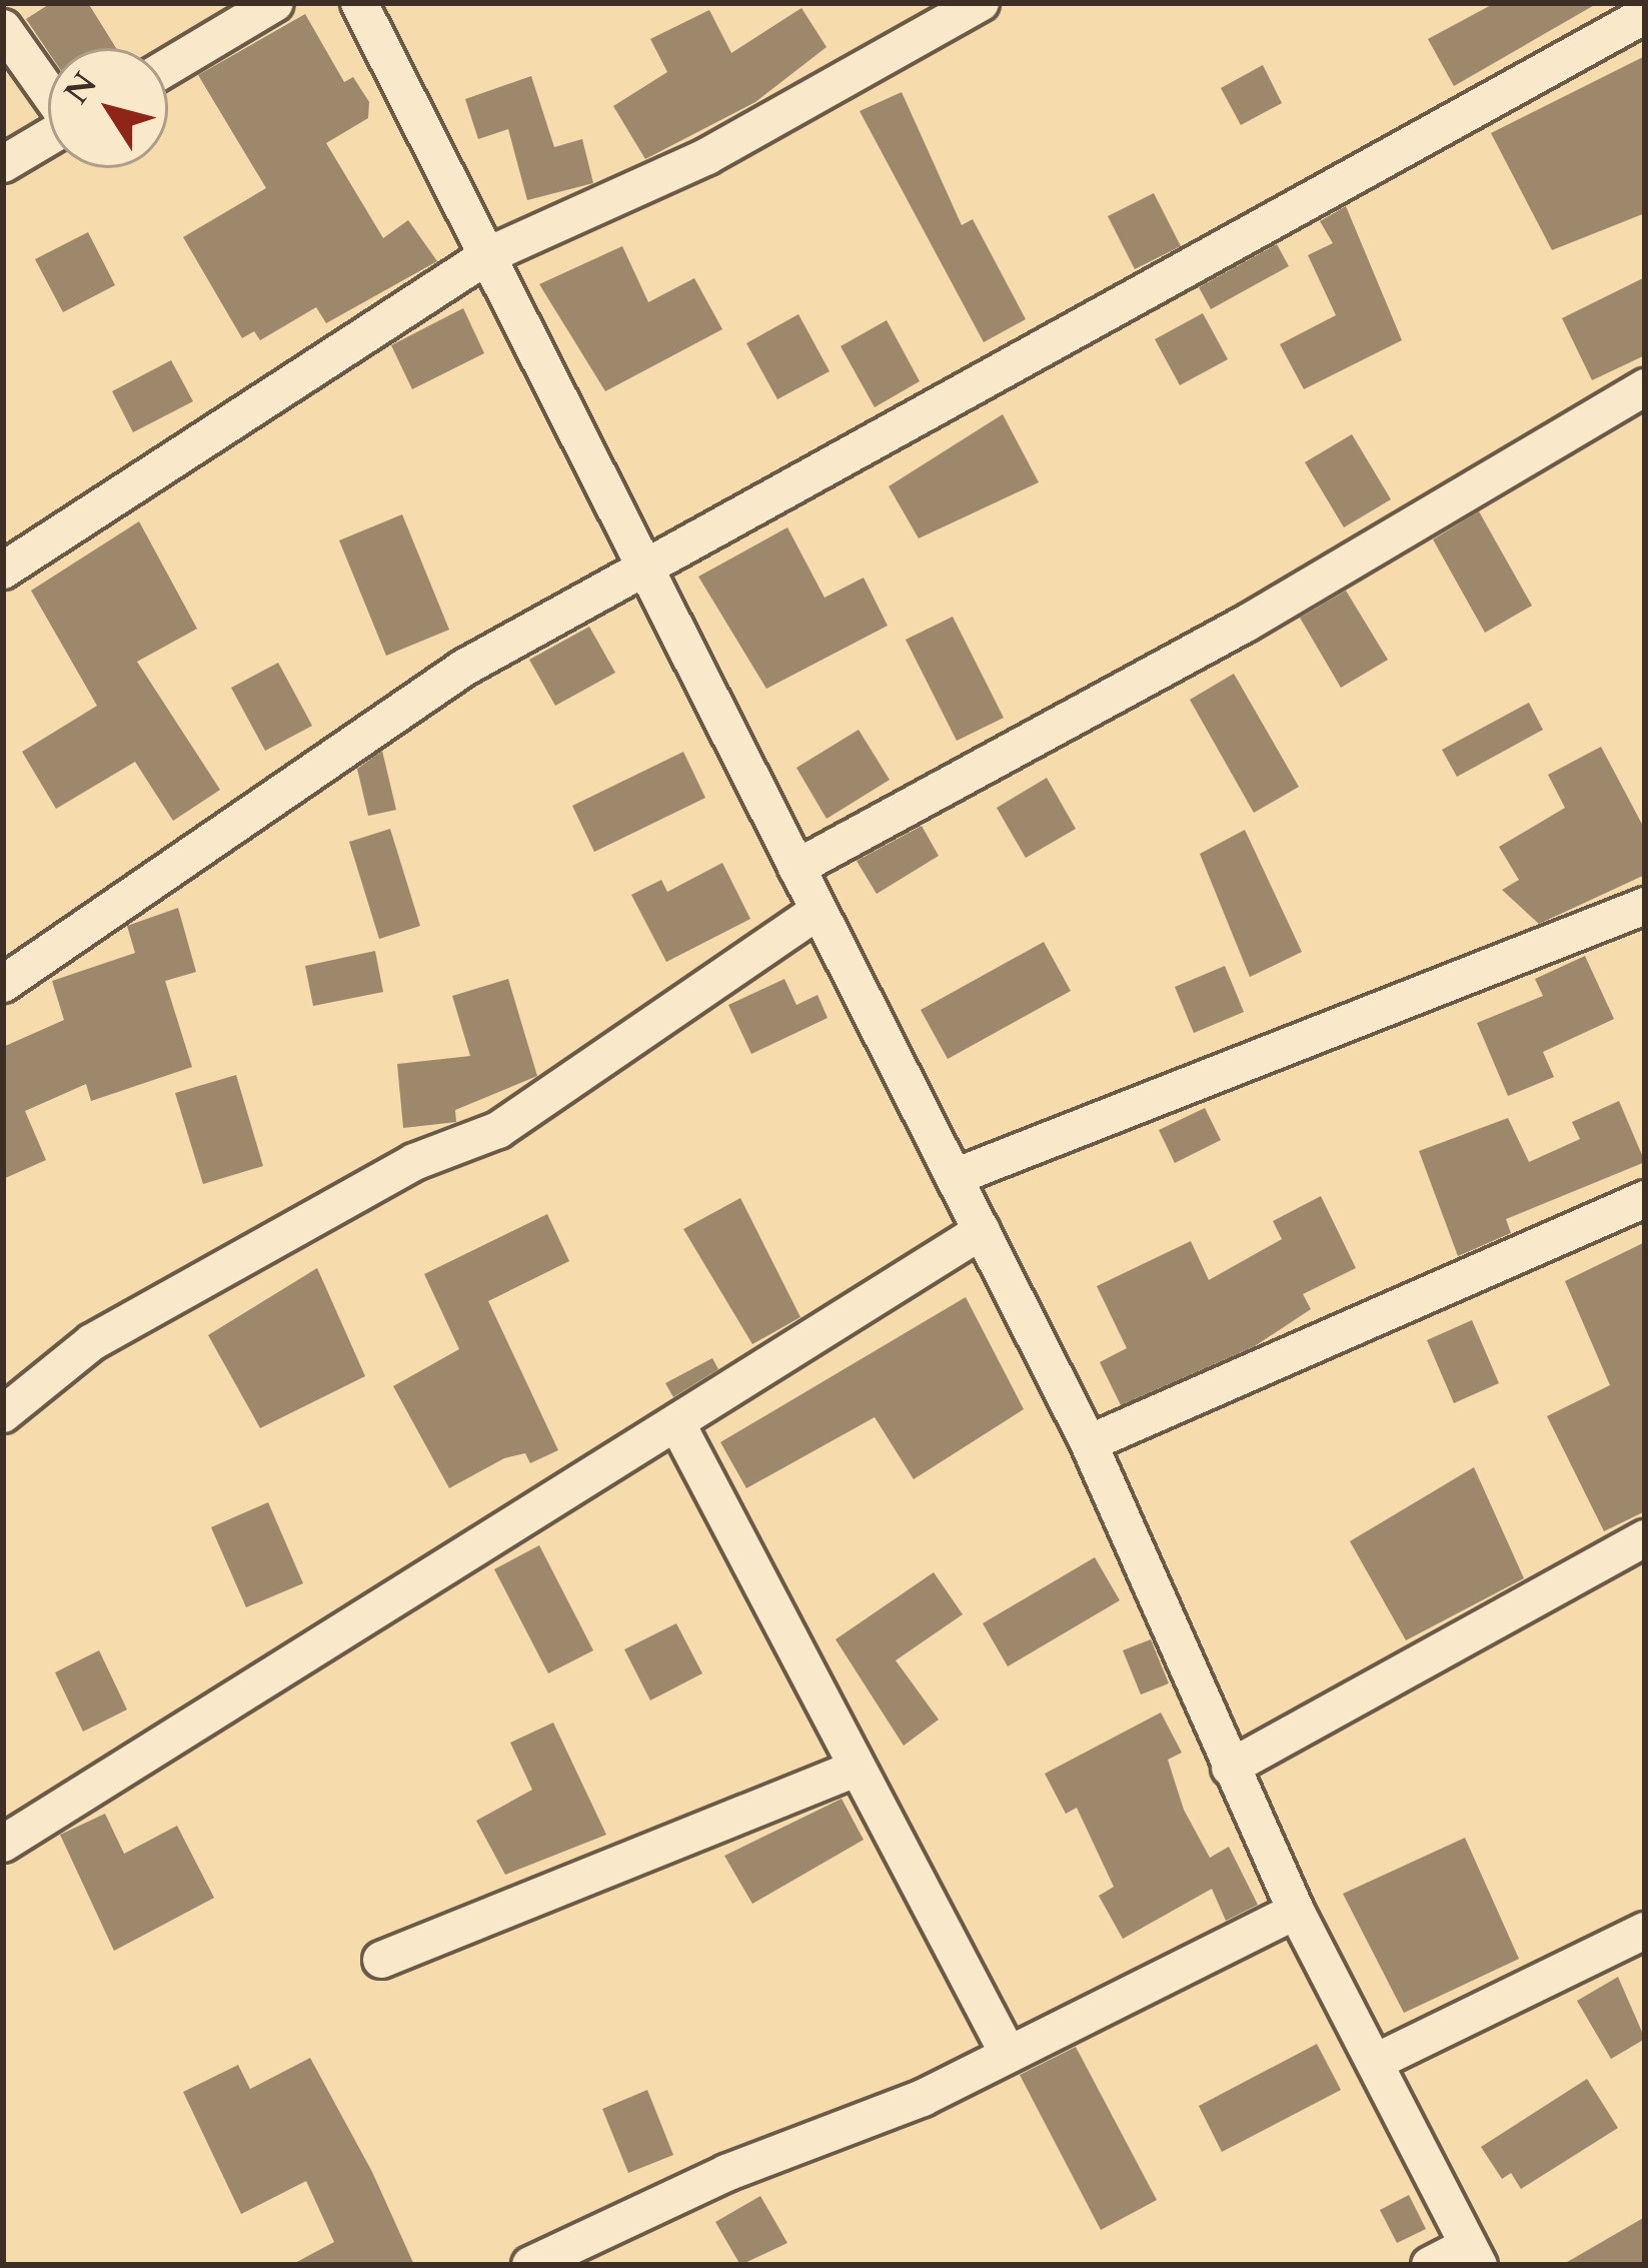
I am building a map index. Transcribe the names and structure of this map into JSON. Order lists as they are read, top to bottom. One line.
{"north":"top left"}
